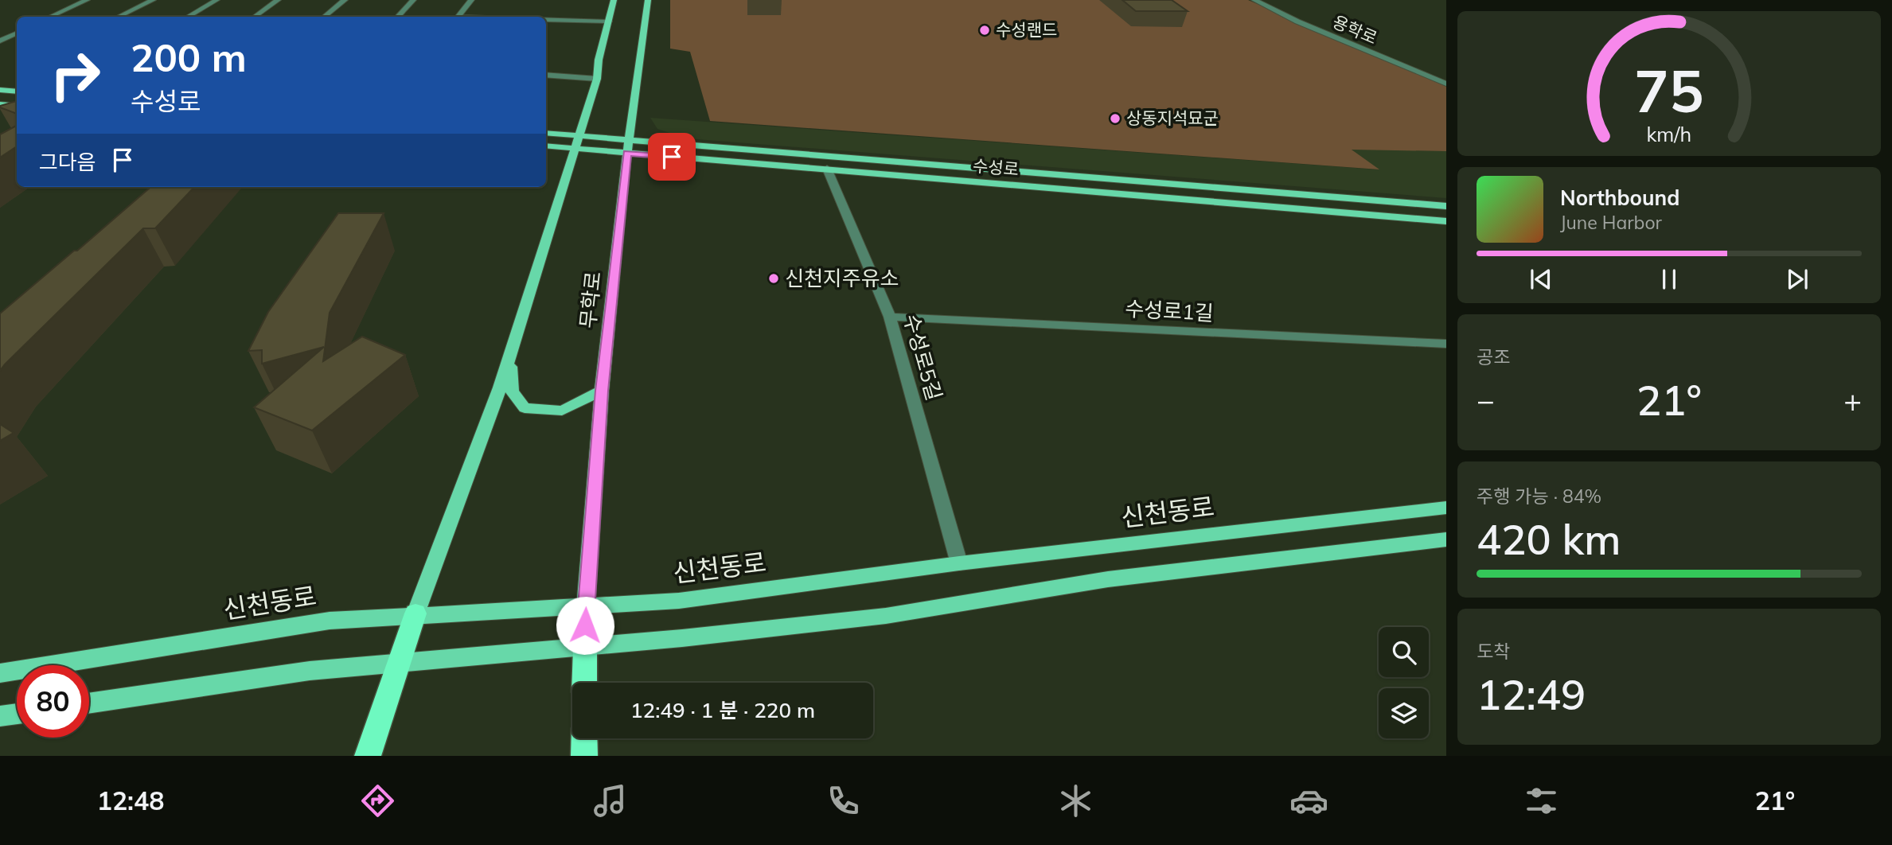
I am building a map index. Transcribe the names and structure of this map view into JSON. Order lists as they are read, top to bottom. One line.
{"streets":{"main road":["수성로","무학로","신천동로"],"street":["용학로","수성로1길","수성로5길"]},"crossings":[["수성로","무학로"],["수성로","수성로5길"],["무학로","신천동로"],["수성로1길","수성로5길"],["수성로5길","신천동로"]],"places":["수성랜드","상동지석묘군","신천지주유소"],"page":{"turn":["200 m","수성로"],"then":"그다음","song":["Northbound","June Harbor"],"tile":["공조",["주행 가능 · 84%","420 km"],["도착","12:49"]],"heat":["−","21°","+"],"limit":"80","trip":"12:49 · 1 분 · 220 m","tabs":["12:48","21°"],"gauge":["75","km/h"]}}
